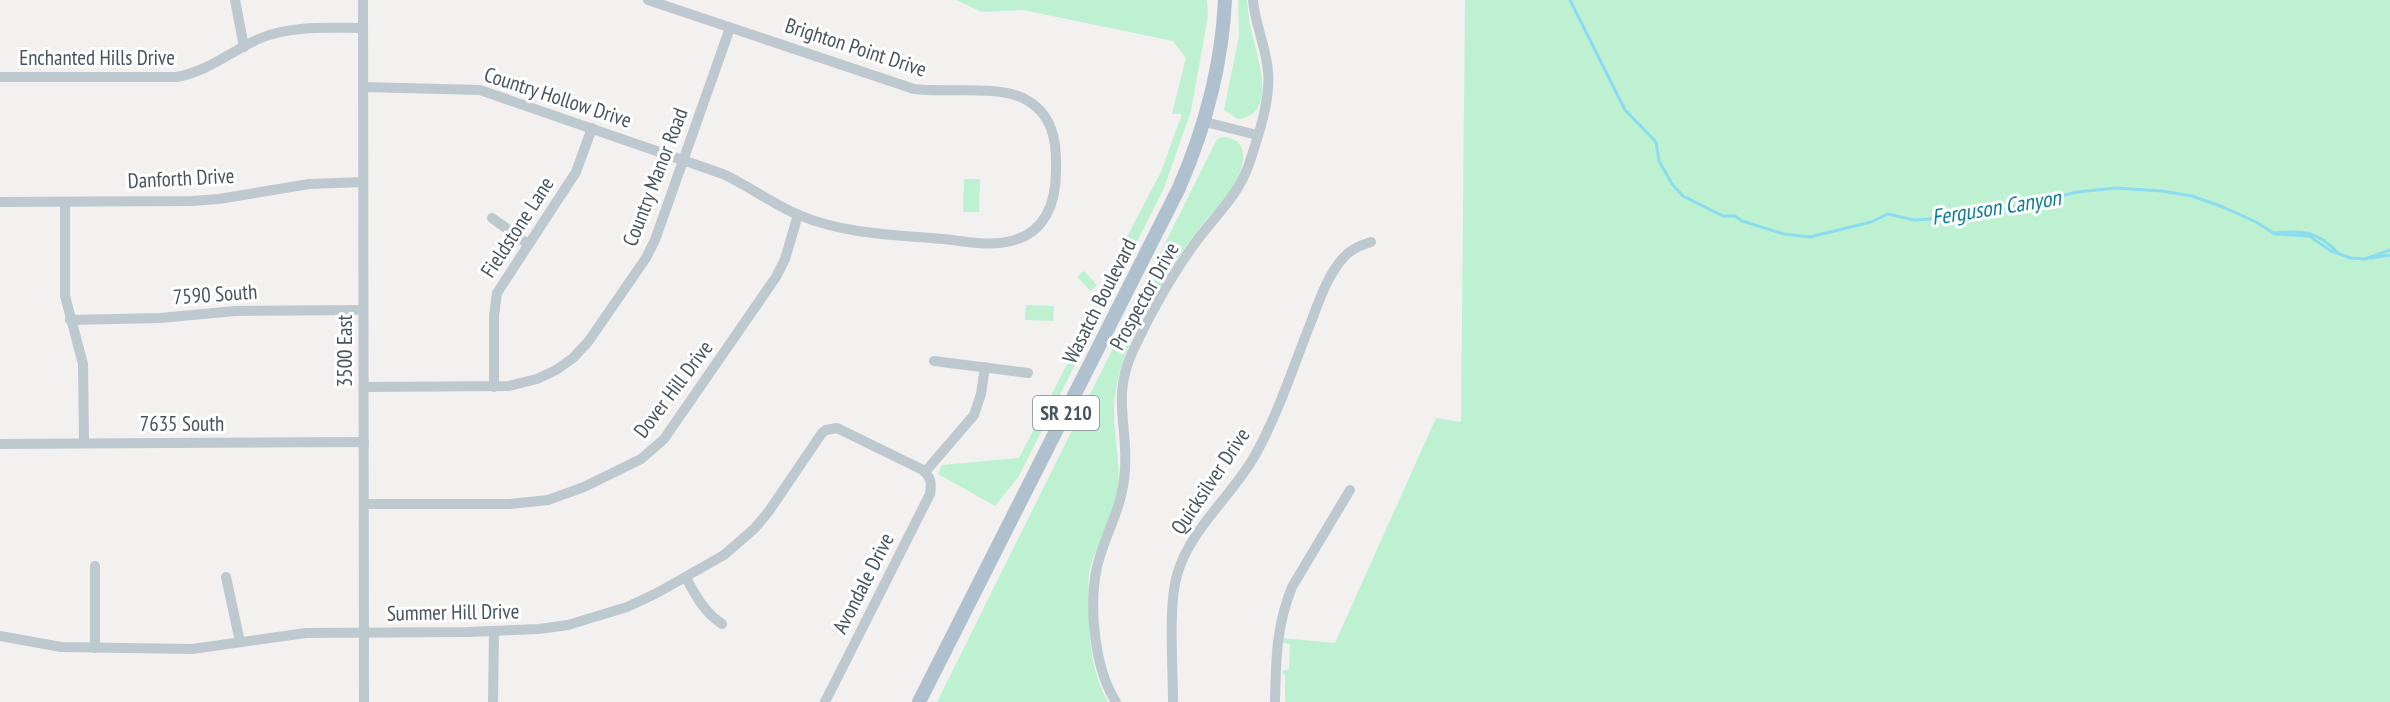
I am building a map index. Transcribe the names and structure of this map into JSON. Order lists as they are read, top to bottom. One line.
{"streets":{"main road":["Wasatch Boulevard","SR 210"],"street":["Brighton Point Drive","Enchanted Hills Drive","Country Hollow Drive","Country Manor Road","Danforth Drive","Fieldstone Lane","7590 South","Prospector Drive","3500 East","Dover Hill Drive","7635 South","Quicksilver Drive","Avondale Drive","Summer Hill Drive"]},"crossings":[["Brighton Point Drive","Country Hollow Drive"],["Brighton Point Drive","Country Manor Road"],["Brighton Point Drive","Dover Hill Drive"],["Enchanted Hills Drive","3500 East"],["Country Hollow Drive","Country Manor Road"],["Country Hollow Drive","Fieldstone Lane"],["Country Hollow Drive","3500 East"],["Country Hollow Drive","Dover Hill Drive"],["Country Manor Road","Fieldstone Lane"],["Country Manor Road","3500 East"],["Danforth Drive","3500 East"],["7590 South","3500 East"],["3500 East","Dover Hill Drive"],["3500 East","7635 South"],["3500 East","Summer Hill Drive"],["Avondale Drive","Summer Hill Drive"]],"water":["Ferguson Canyon"]}
